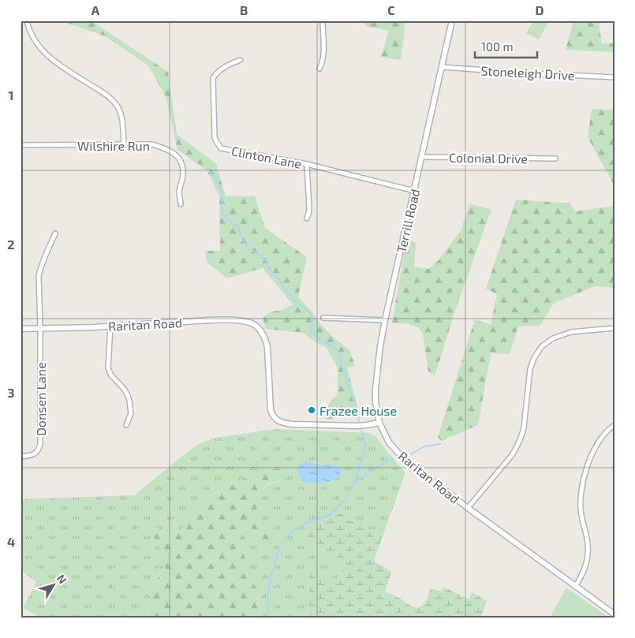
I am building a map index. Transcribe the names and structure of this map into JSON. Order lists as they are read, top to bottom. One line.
{"streets":{"street":["Stoneleigh Drive","Wilshire Run","Clinton Lane","Colonial Drive","Terrill Road","Raritan Road","Donsen Lane"]},"crossings":[["Stoneleigh Drive","Terrill Road"],["Clinton Lane","Terrill Road"],["Colonial Drive","Terrill Road"],["Terrill Road","Raritan Road"],["Raritan Road","Donsen Lane"]],"places":["Frazee House"],"scale_bar":"100 m","north":"top right","grid":{"columns":["A","B","C","D"],"rows":["1","2","3","4"]}}
